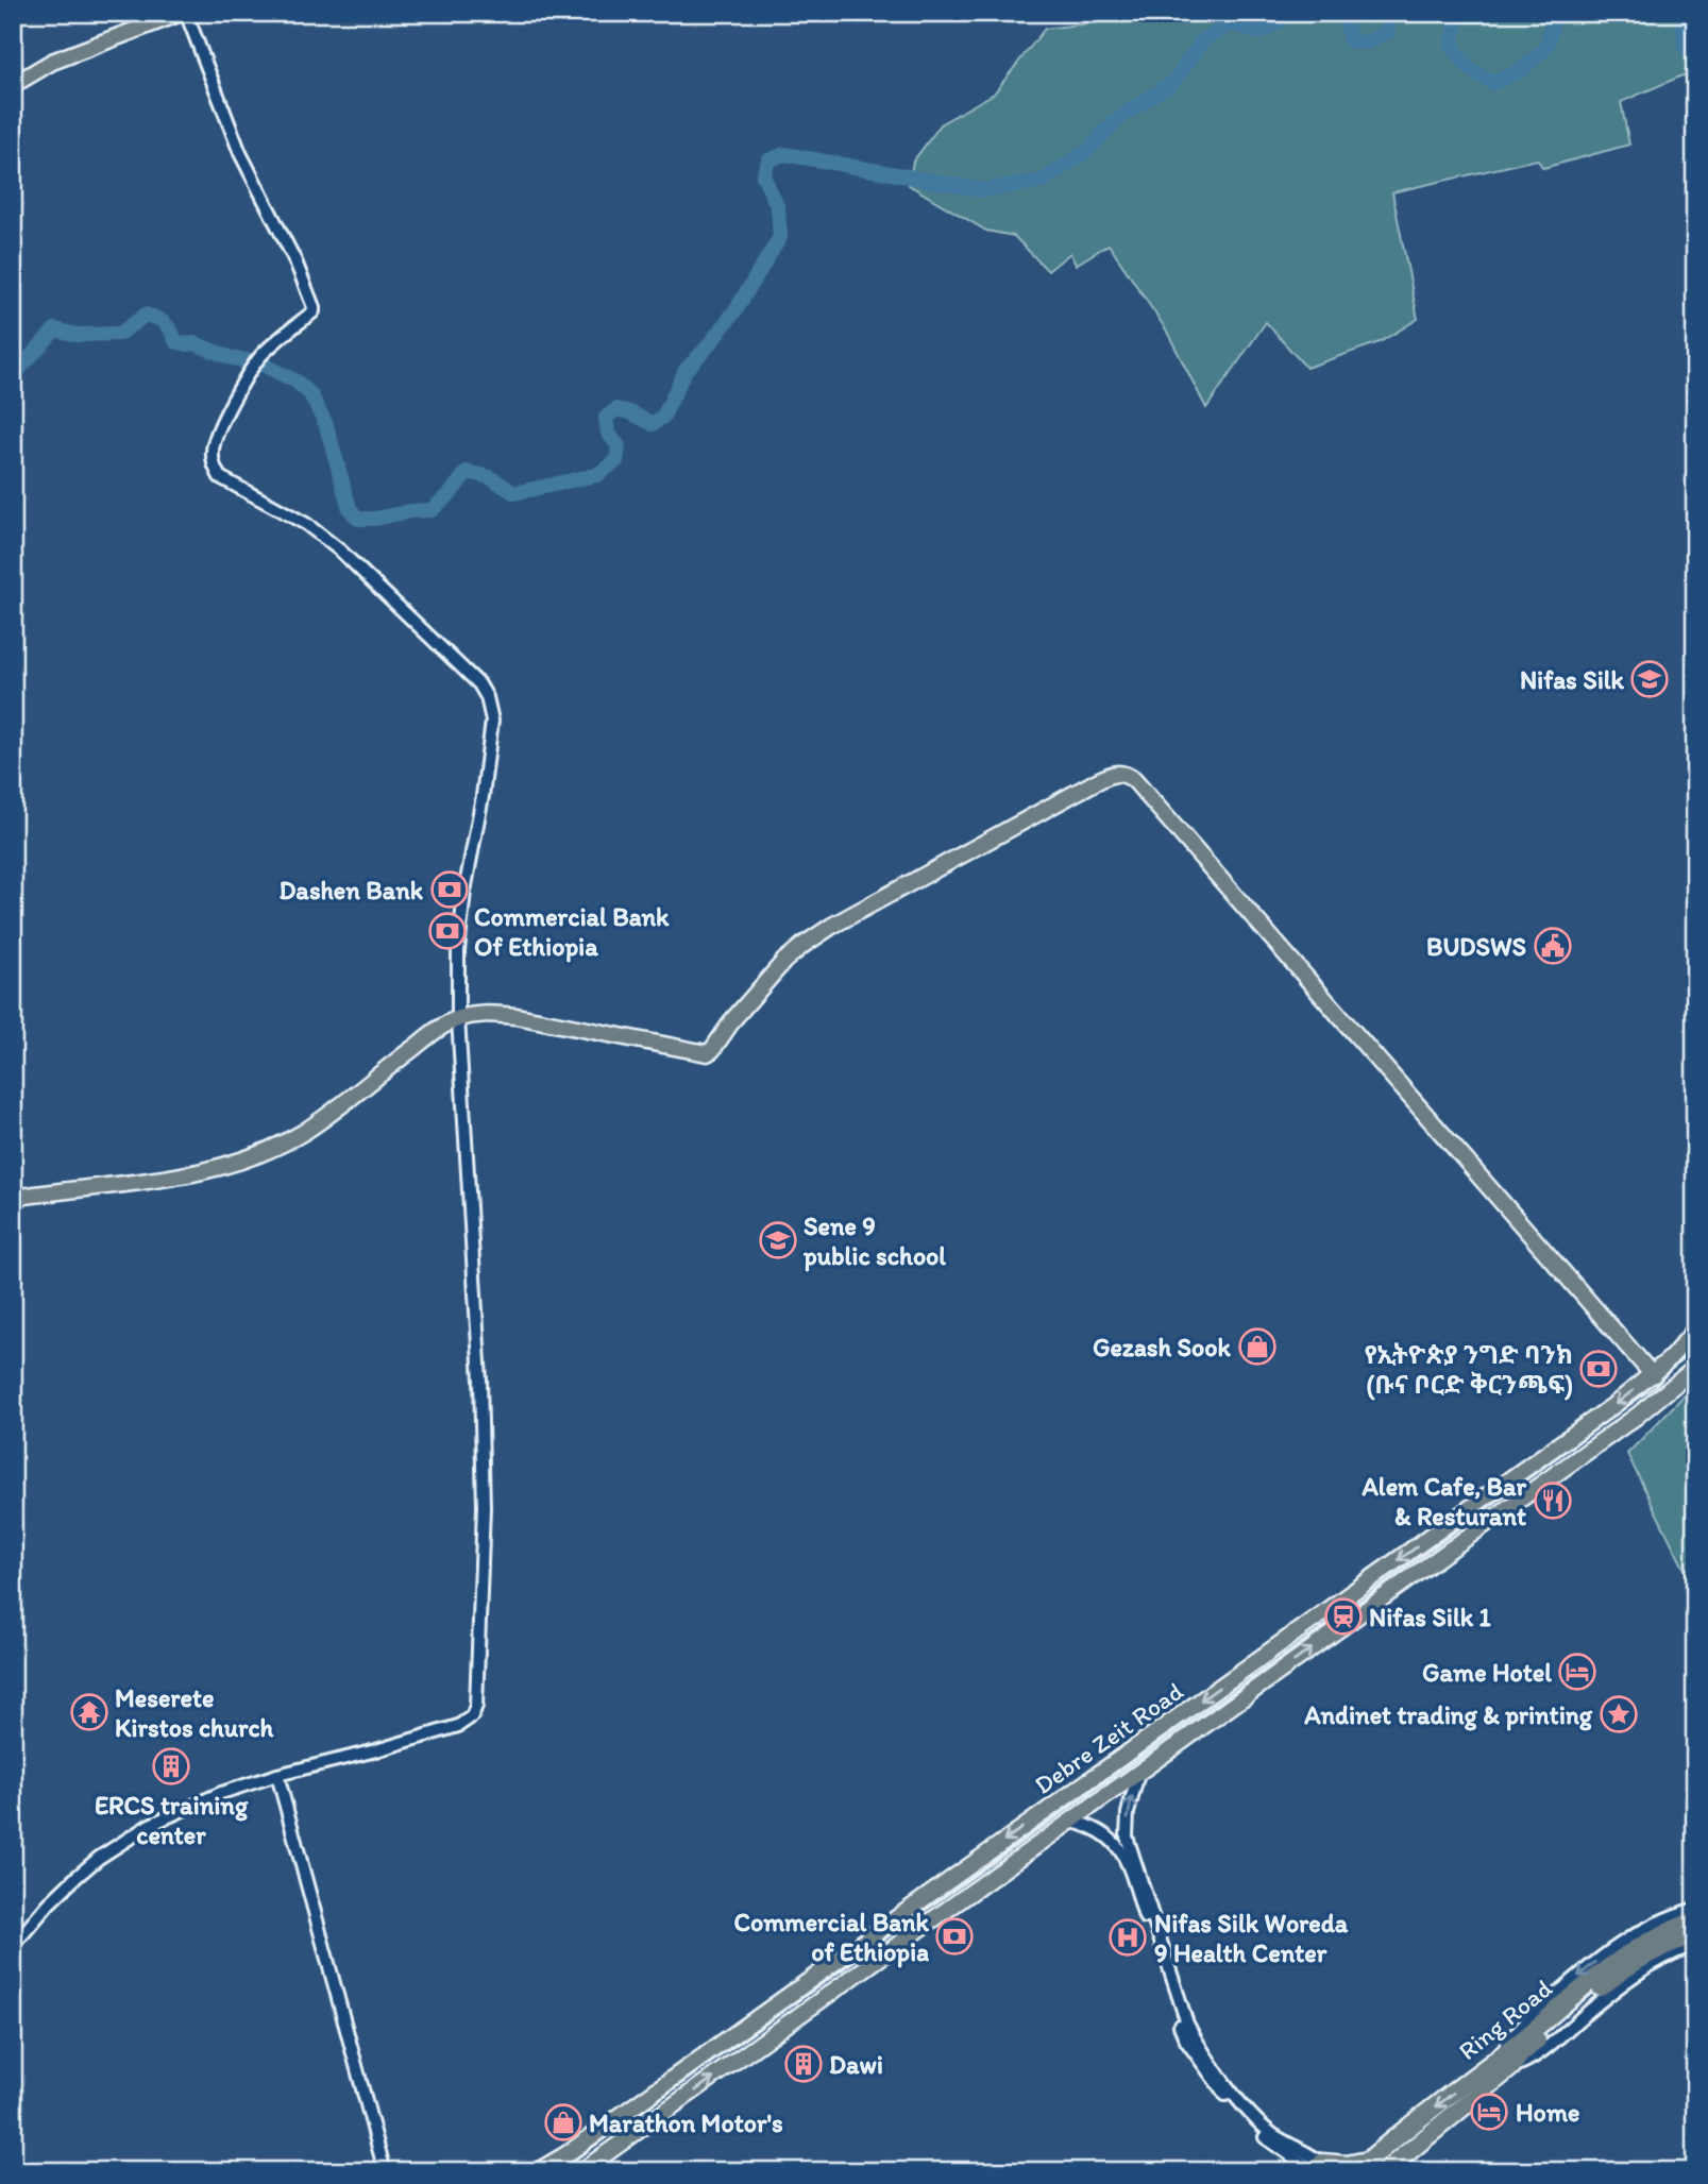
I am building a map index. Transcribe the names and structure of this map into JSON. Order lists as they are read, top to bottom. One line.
{"streets":{"highway":["Ring Road"],"main road":["Debre Zeit Road"]},"places":{"school or university":["Nifas Silk","Sene 9 public school"],"bank":["Dashen Bank","Commercial Bank Of Ethiopia","የኢትዮጵያ ንግድ ባንክ (ቡና ቦርድ ቅርንጫፍ)","Commercial Bank of Ethiopia"],"public building":["BUDSWS"],"shop":["Gezash Sook","Marathon Motor's"],"restaurant":["Alem Cafe, Bar & Resturant"],"station":["Nifas Silk 1"],"hotel":["Game Hotel","Home"],"temple":["Meserete Kirstos church"],"place":["Andinet trading & printing"],"building":["ERCS training center","Dawi"],"hospital":["Nifas Silk Woreda 9 Health Center"]}}
